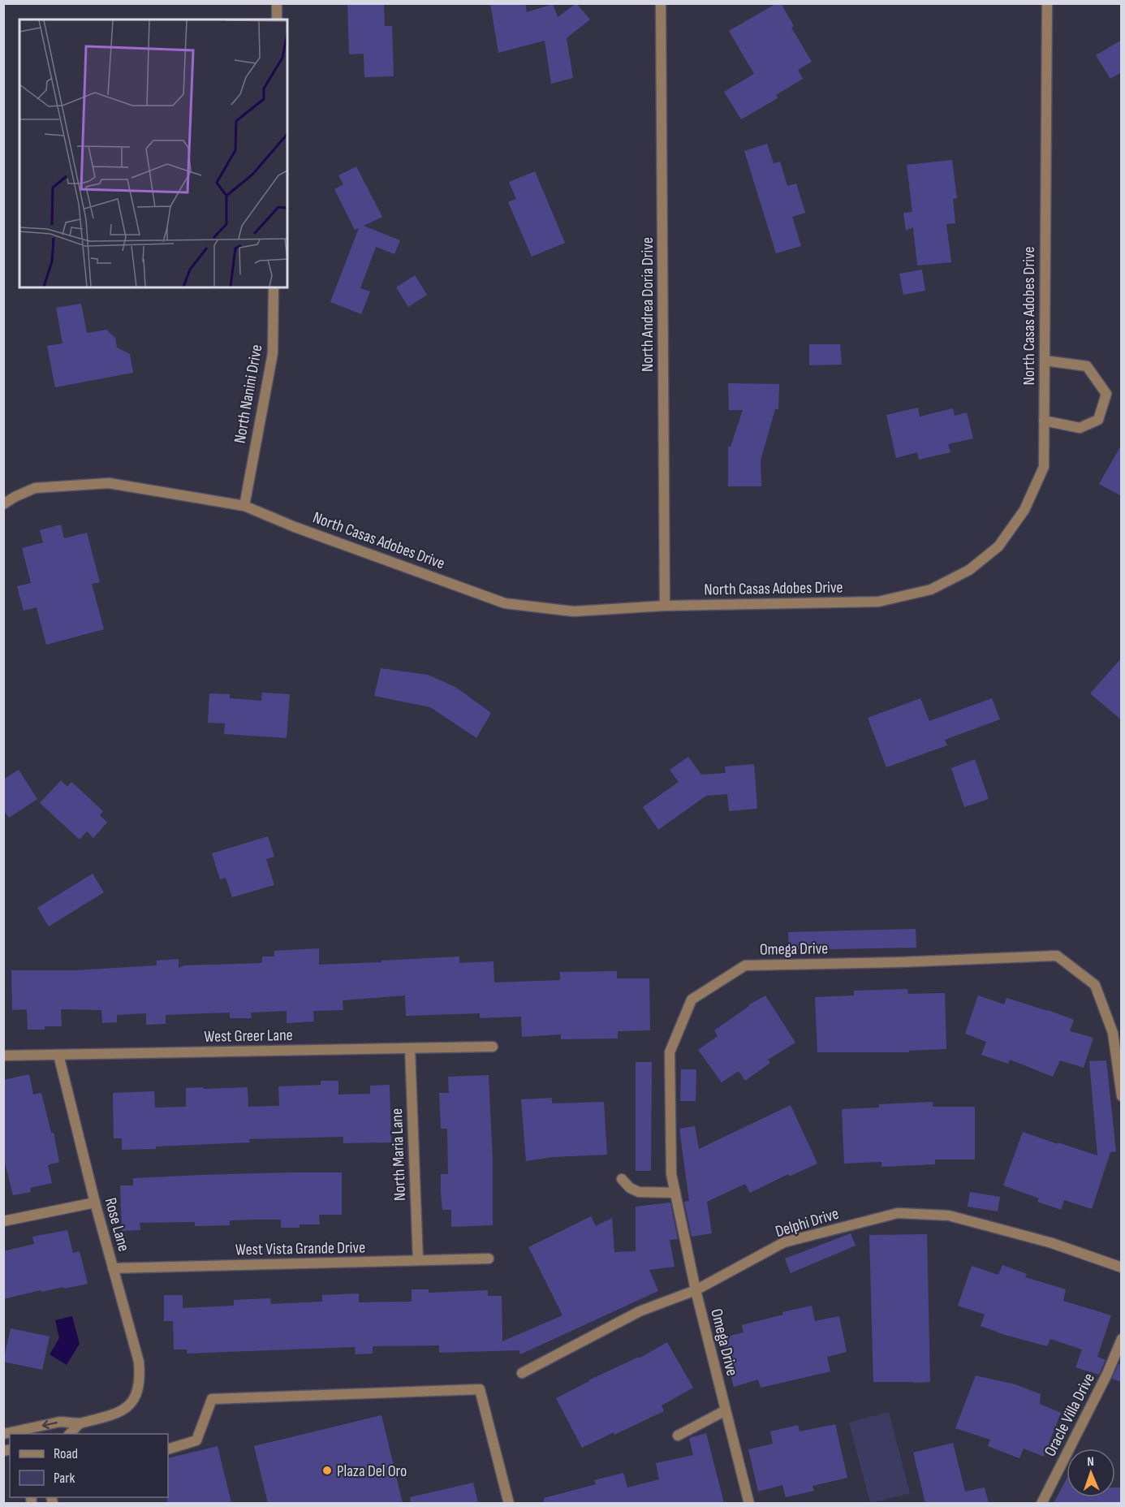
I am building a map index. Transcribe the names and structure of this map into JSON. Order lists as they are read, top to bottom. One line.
{"streets":{"street":["North Andrea Doria Drive","North Casas Adobes Drive","North Nanini Drive","Omega Drive","West Greer Lane","North Maria Lane","Delphi Drive","Rose Lane","West Vista Grande Drive","Oracle Villa Drive"]},"crossings":[["North Andrea Doria Drive","North Casas Adobes Drive"],["North Casas Adobes Drive","North Nanini Drive"],["Omega Drive","Delphi Drive"],["West Greer Lane","North Maria Lane"],["West Greer Lane","Rose Lane"],["North Maria Lane","West Vista Grande Drive"],["Rose Lane","West Vista Grande Drive"]],"places":["Plaza Del Oro"],"legend":["Road","Park"],"north":"top"}
